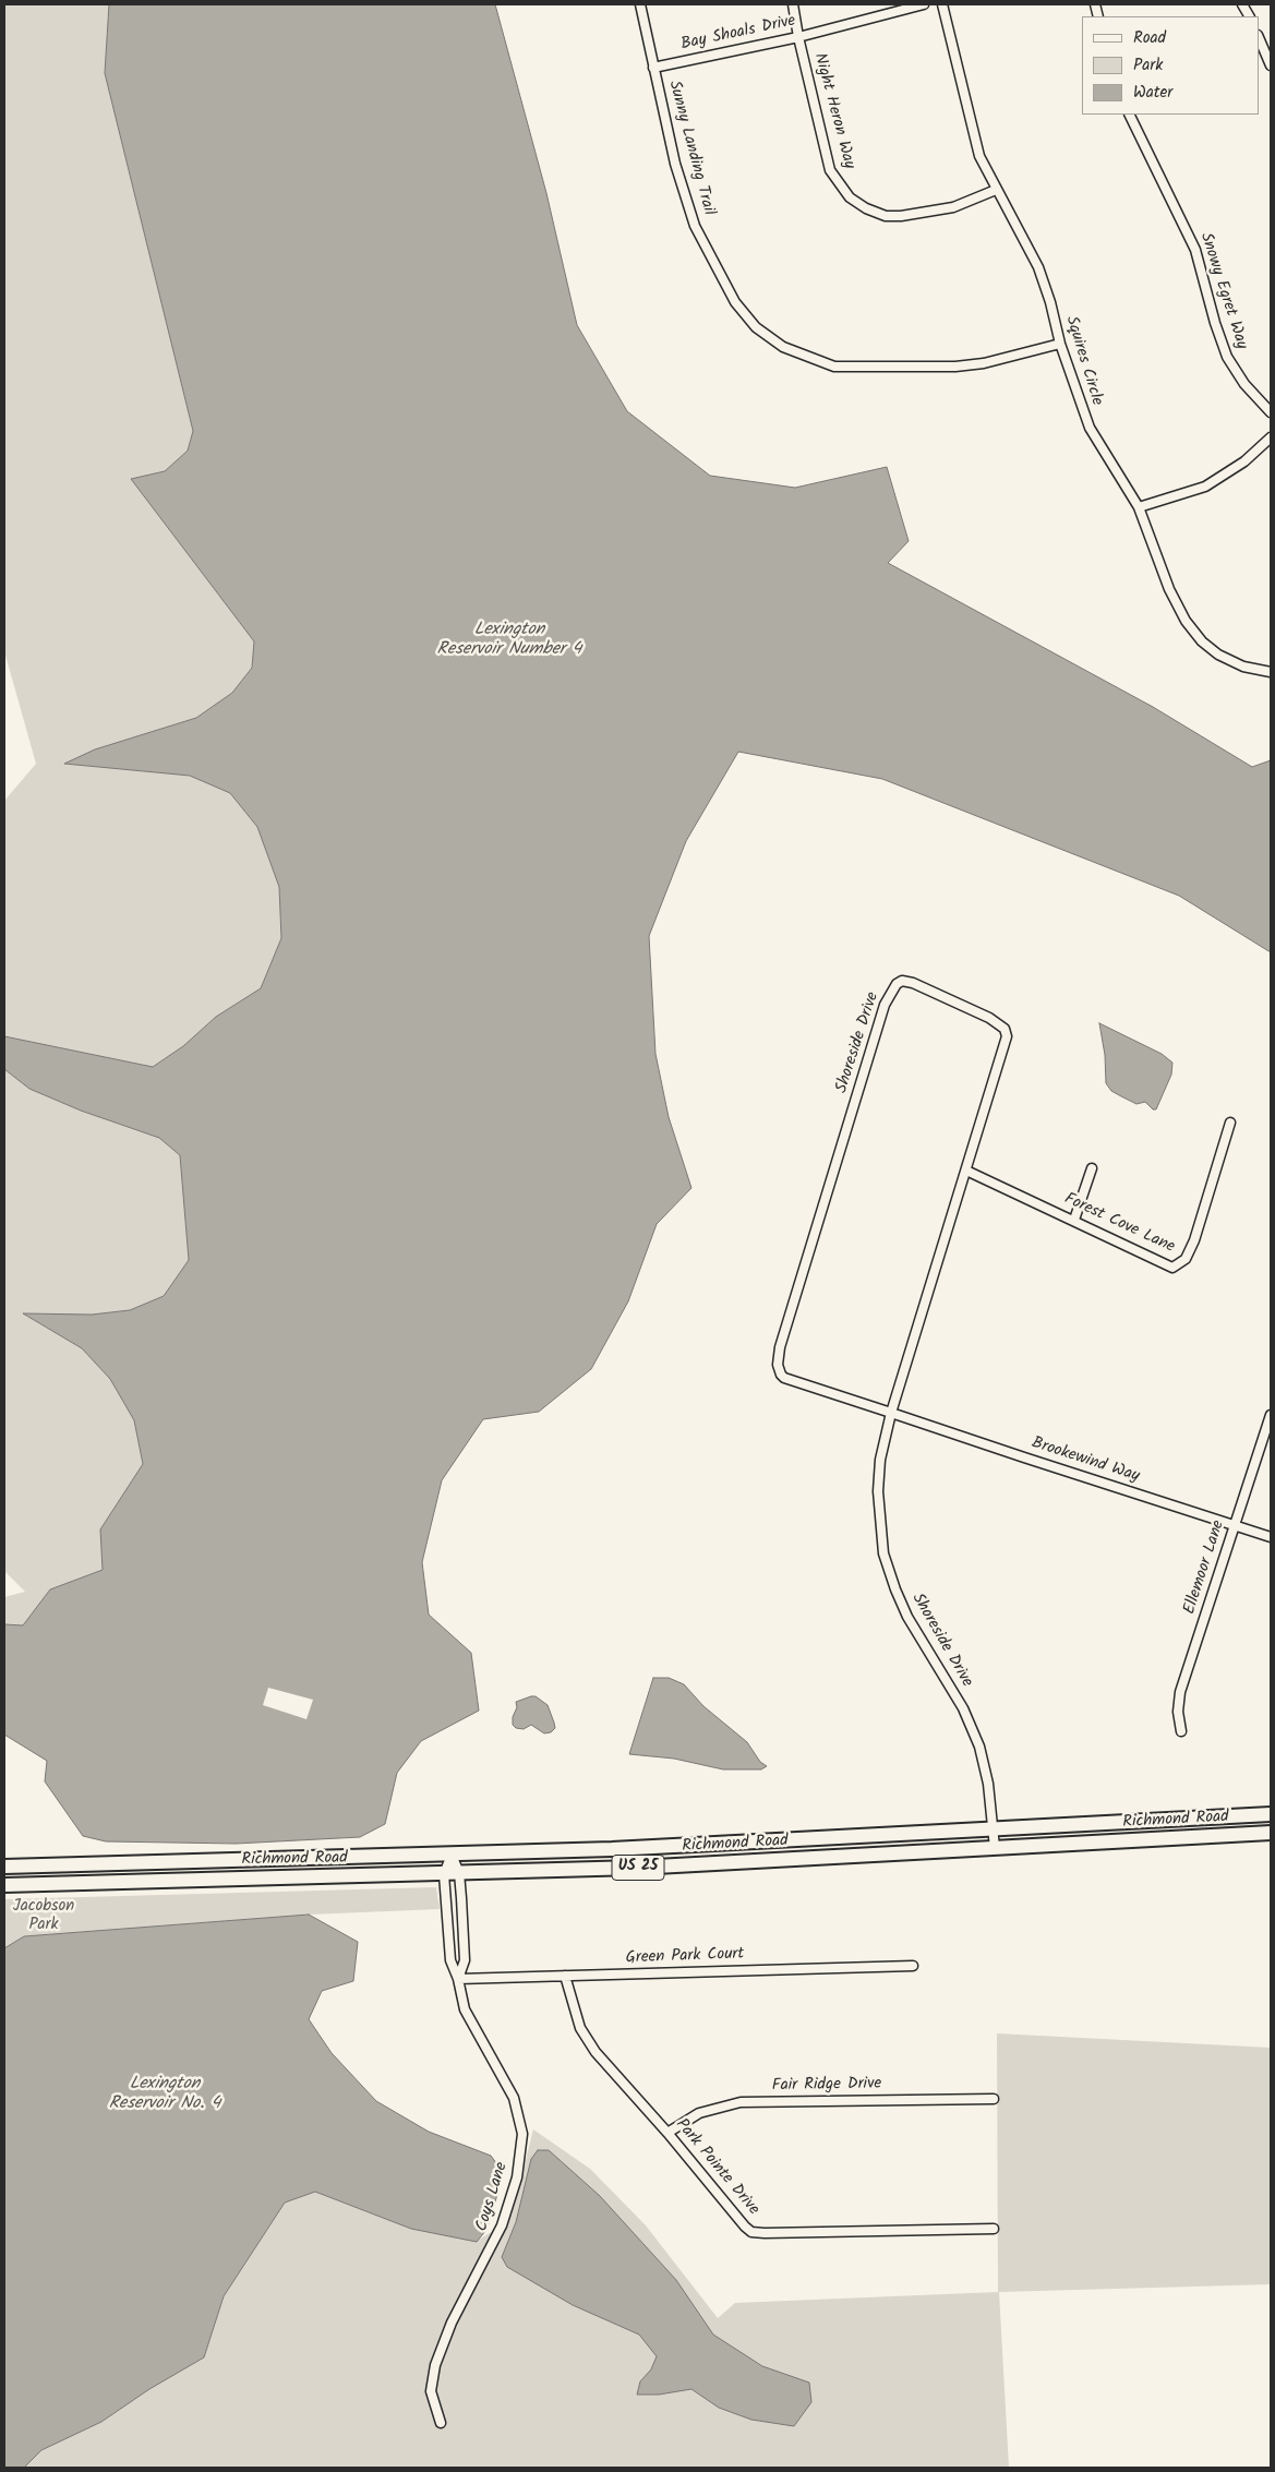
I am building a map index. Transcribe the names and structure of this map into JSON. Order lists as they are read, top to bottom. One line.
{"streets":{"highway":["Richmond Road","US 25"],"street":["Bay Shoals Drive","Night Heron Way","Sunny Landing Trail","Snowy Egret Way","Squires Circle","Shoreside Drive","Forest Cove Lane","Brookewind Way","Ellemoor Lane","Green Park Court","Fair Ridge Drive","Park Pointe Drive","Coys Lane"]},"crossings":[["Bay Shoals Drive","Night Heron Way"],["Bay Shoals Drive","Sunny Landing Trail"],["Night Heron Way","Squires Circle"],["Sunny Landing Trail","Squires Circle"],["Shoreside Drive","Forest Cove Lane"],["Shoreside Drive","Brookewind Way"],["Shoreside Drive","Richmond Road"],["Brookewind Way","Ellemoor Lane"],["Richmond Road","Coys Lane"],["Green Park Court","Park Pointe Drive"],["Green Park Court","Coys Lane"],["Fair Ridge Drive","Park Pointe Drive"]],"water":["Lexington Reservoir Number 4","Lexington Reservoir No. 4"],"parks":["Jacobson Park"],"legend":["Road","Park","Water"]}
